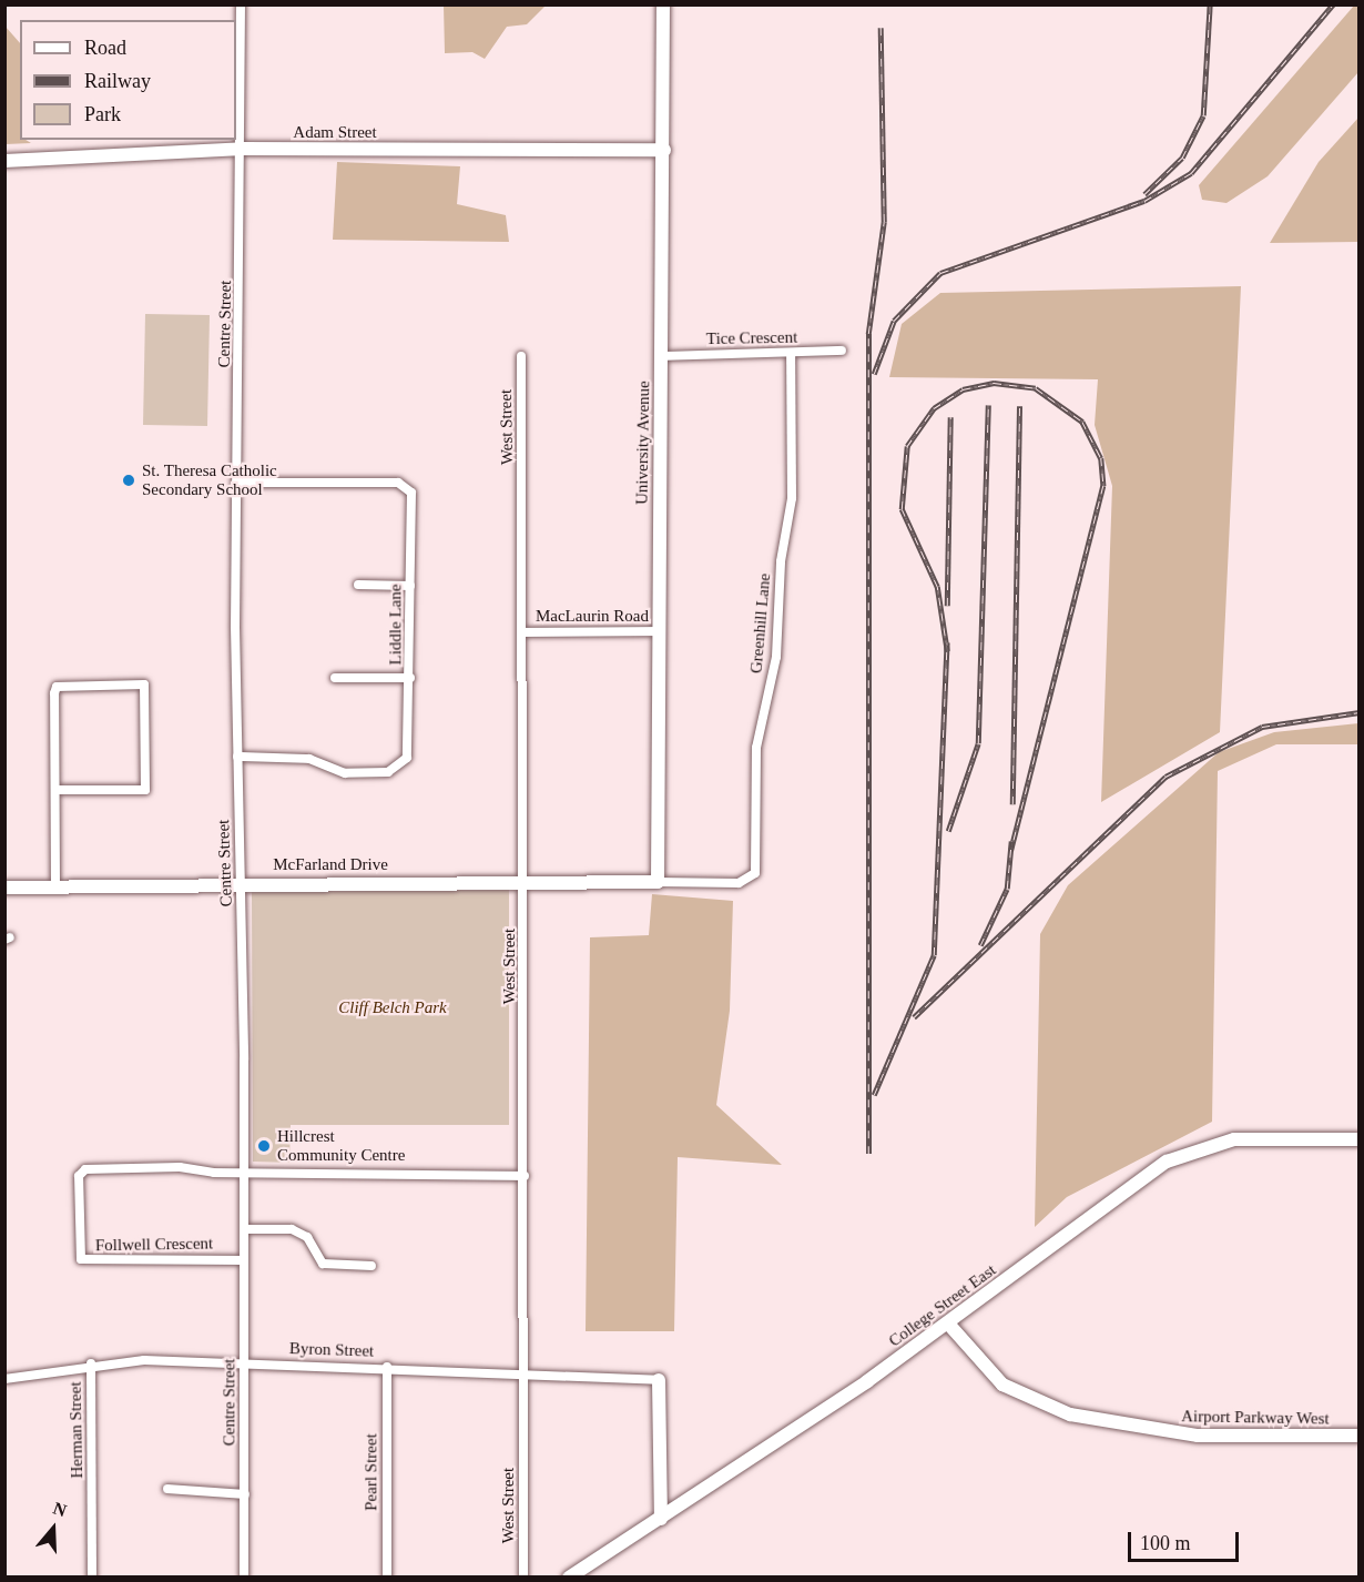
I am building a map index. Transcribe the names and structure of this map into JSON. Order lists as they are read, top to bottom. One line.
{"streets":{"street":["Adam Street","Centre Street","Tice Crescent","West Street","University Avenue","MacLaurin Road","Greenhill Lane","Liddle Lane","McFarland Drive","Follwell Crescent","College Street East","Byron Street","Airport Parkway West","Herman Street","Pearl Street"]},"crossings":[["Adam Street","Centre Street"],["Adam Street","University Avenue"],["Centre Street","Liddle Lane"],["Centre Street","McFarland Drive"],["Centre Street","Follwell Crescent"],["Centre Street","Byron Street"],["Tice Crescent","University Avenue"],["Tice Crescent","Greenhill Lane"],["West Street","MacLaurin Road"],["West Street","McFarland Drive"],["West Street","Byron Street"],["University Avenue","MacLaurin Road"],["University Avenue","Greenhill Lane"],["University Avenue","McFarland Drive"],["Greenhill Lane","McFarland Drive"],["College Street East","Airport Parkway West"],["Byron Street","Herman Street"],["Byron Street","Pearl Street"]],"parks":["Cliff Belch Park"],"places":["St. Theresa Catholic Secondary School","Hillcrest Community Centre"],"legend":["Road","Railway","Park"],"scale_bar":"100 m","north":"top"}
